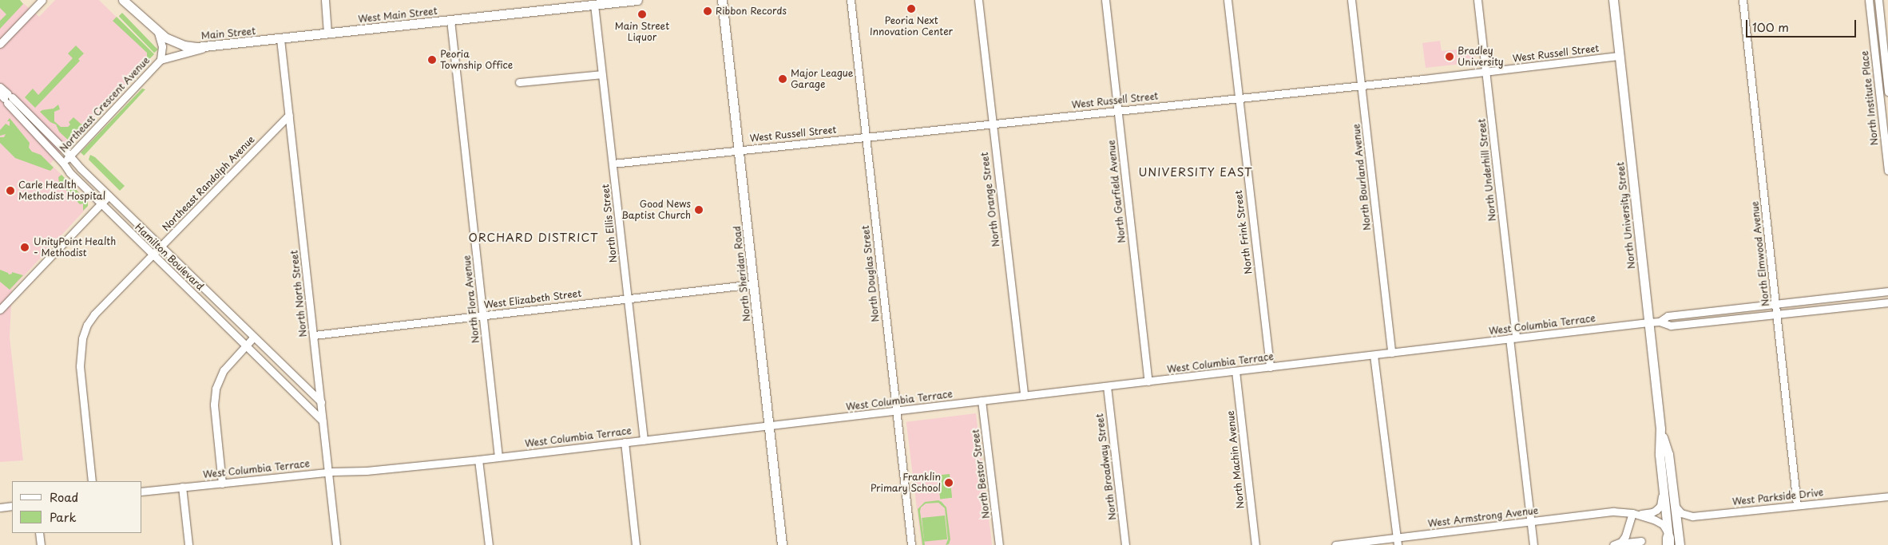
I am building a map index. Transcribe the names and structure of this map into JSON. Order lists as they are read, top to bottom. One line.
{"streets":{"main road":["West Main Street","Main Street","North University Street","North Sheridan Road"],"street":["West Russell Street","North Institute Place","Northeast Crescent Avenue","North Underhill Street","North Bourland Avenue","Northeast Randolph Avenue","North Garfield Avenue","North Orange Street","North Ellis Street","North Frink Street","North Elmwood Avenue","Hamilton Boulevard","North Douglas Street","North North Street","North Flora Avenue","West Elizabeth Street","West Columbia Terrace","North Machin Avenue","North Broadway Street","North Bestor Street","West Parkside Drive","West Armstrong Avenue"]},"crossings":[["West Main Street","Main Street"],["West Main Street","North Ellis Street"],["West Main Street","North Flora Avenue"],["Main Street","Northeast Crescent Avenue"],["Main Street","North North Street"],["West Russell Street","North Underhill Street"],["West Russell Street","North Bourland Avenue"],["West Russell Street","North Garfield Avenue"],["West Russell Street","North Orange Street"],["West Russell Street","North University Street"],["West Russell Street","North Ellis Street"],["West Russell Street","North Frink Street"],["West Russell Street","North Sheridan Road"],["West Russell Street","North Douglas Street"],["Northeast Crescent Avenue","Hamilton Boulevard"],["North Underhill Street","West Columbia Terrace"],["North Underhill Street","West Armstrong Avenue"],["North Bourland Avenue","West Columbia Terrace"],["Northeast Randolph Avenue","Hamilton Boulevard"],["Northeast Randolph Avenue","North North Street"],["North Garfield Avenue","West Columbia Terrace"],["North Orange Street","West Columbia Terrace"],["North University Street","West Columbia Terrace"],["North University Street","West Parkside Drive"],["North University Street","West Armstrong Avenue"],["North Ellis Street","West Elizabeth Street"],["North Ellis Street","West Columbia Terrace"],["North Frink Street","West Columbia Terrace"],["North Elmwood Avenue","West Columbia Terrace"],["North Elmwood Avenue","West Parkside Drive"],["Hamilton Boulevard","North North Street"],["North Sheridan Road","West Elizabeth Street"],["North Sheridan Road","West Columbia Terrace"],["North Douglas Street","West Columbia Terrace"],["North North Street","West Elizabeth Street"],["North North Street","West Columbia Terrace"],["North Flora Avenue","West Elizabeth Street"],["North Flora Avenue","West Columbia Terrace"],["West Columbia Terrace","North Machin Avenue"],["West Columbia Terrace","North Broadway Street"],["West Columbia Terrace","North Bestor Street"]],"districts":["UNIVERSITY EAST","ORCHARD DISTRICT"],"places":["Peoria Next Innovation Center","Ribbon Records","Main Street Liquor","Bradley University","Peoria Township Office","Major League Garage","Carle Health Methodist Hospital","Good News Baptist Church","UnityPoint Health - Methodist","Franklin Primary School"],"legend":["Road","Park"],"scale_bar":"100 m"}
